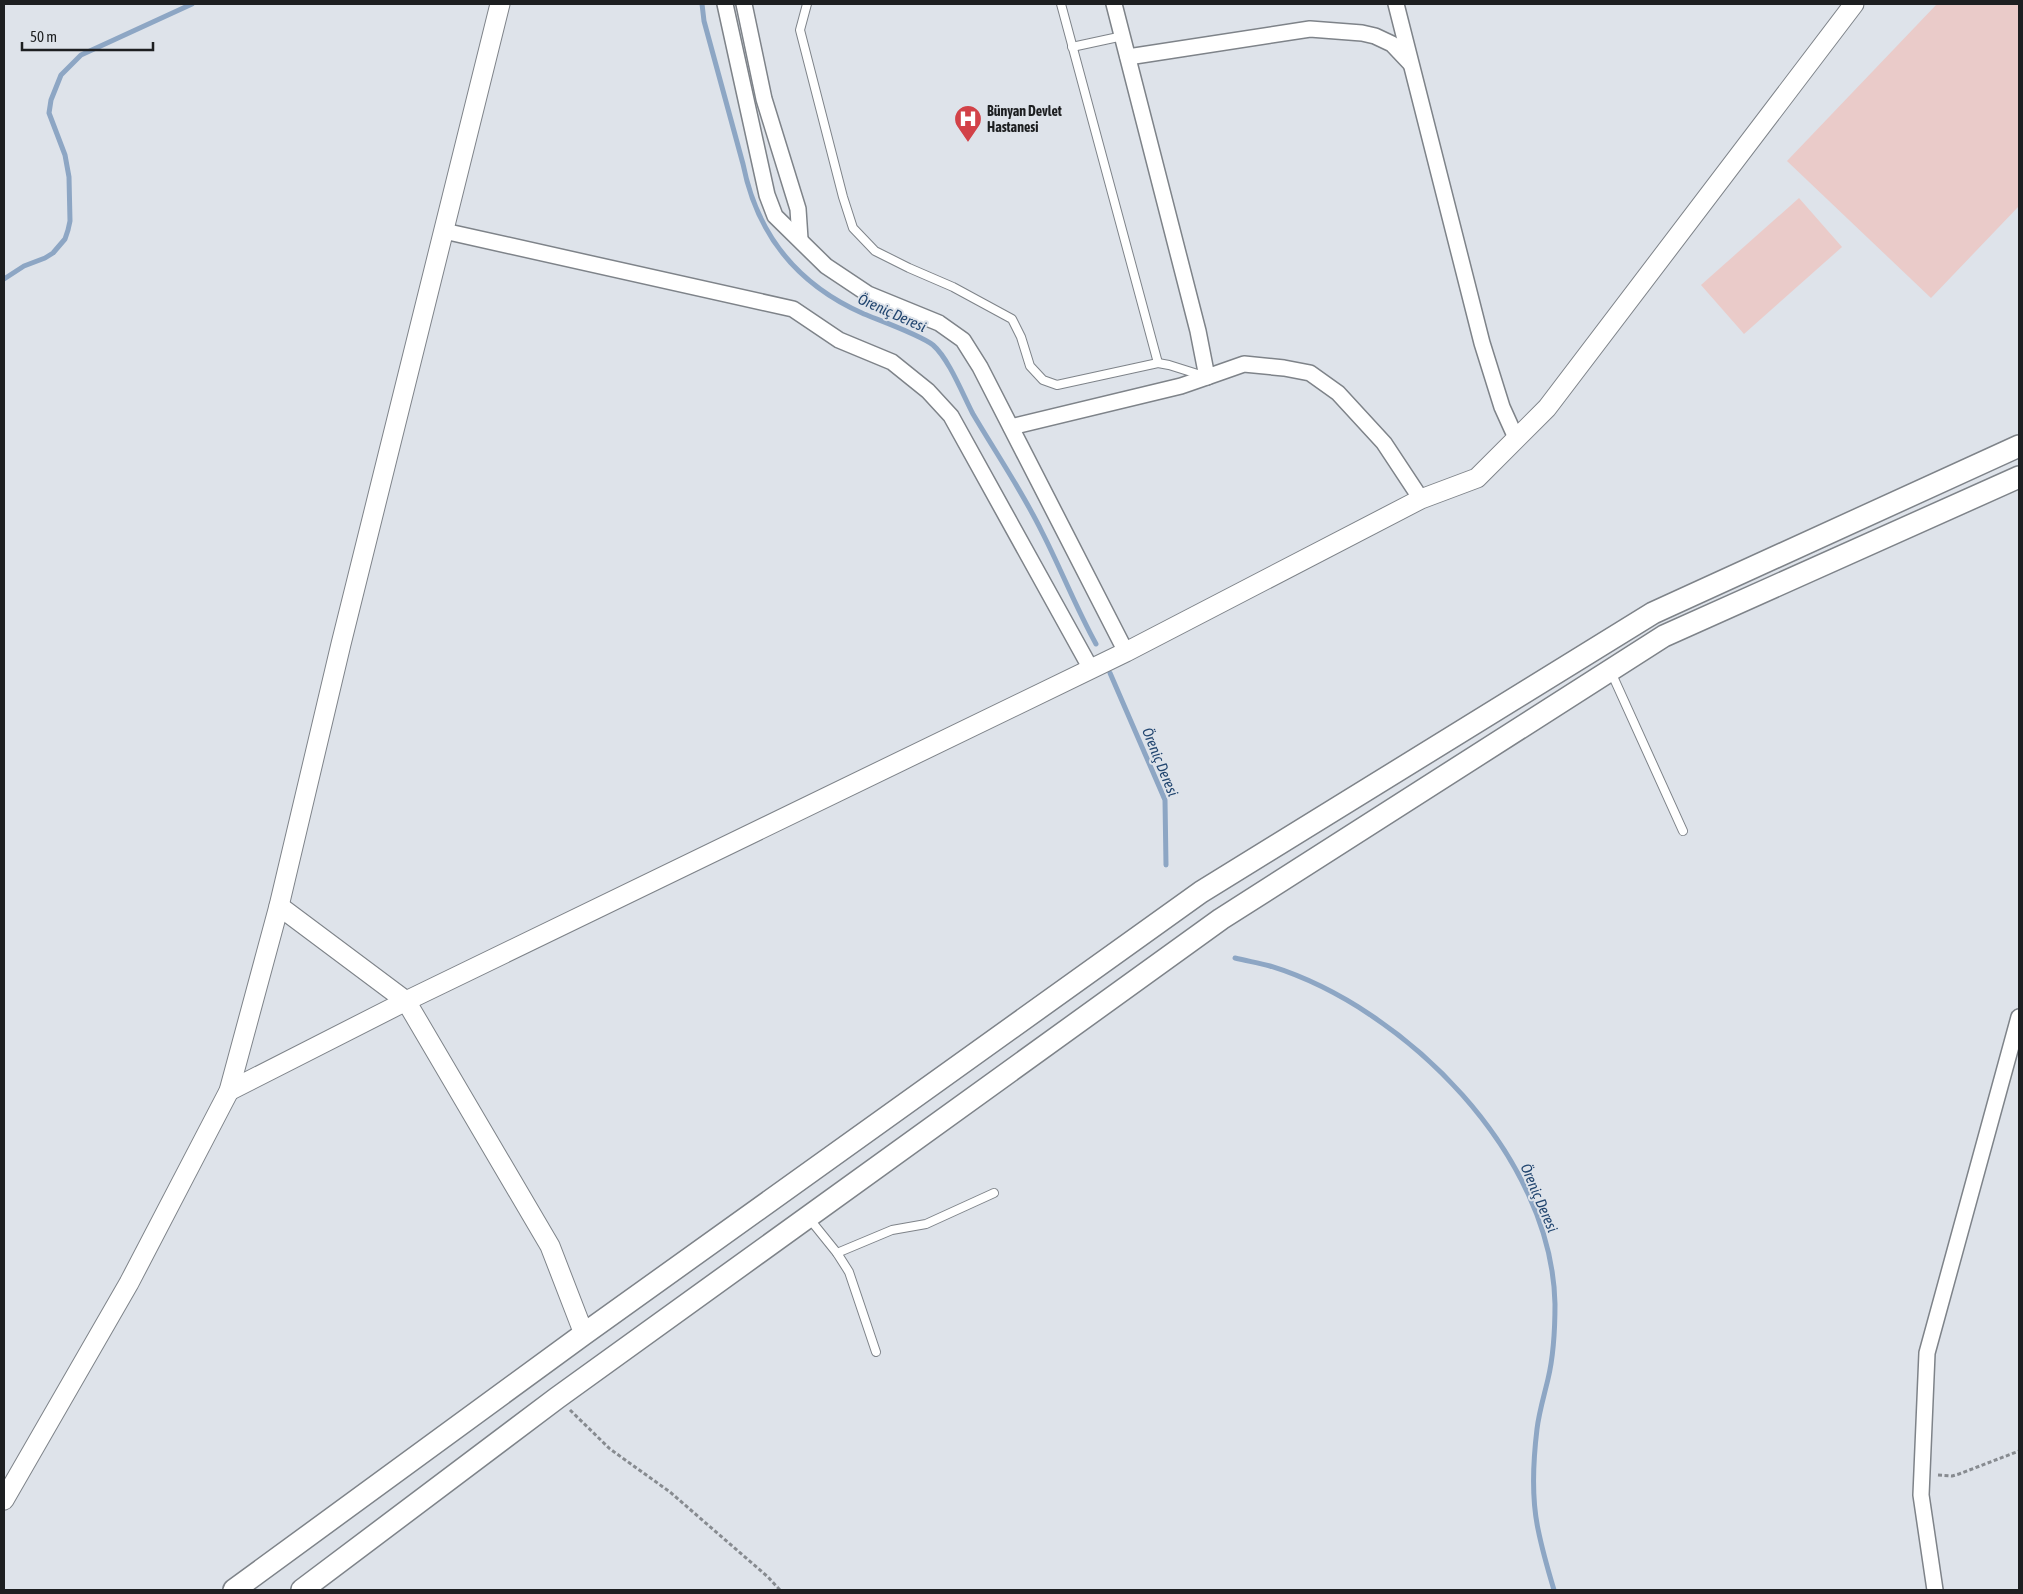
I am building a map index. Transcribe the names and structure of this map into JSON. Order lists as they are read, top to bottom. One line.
{"water":["Öreniç Deresi"],"places":{"hospital":["Bünyan Devlet Hastanesi"]},"scale_bar":"50 m"}
